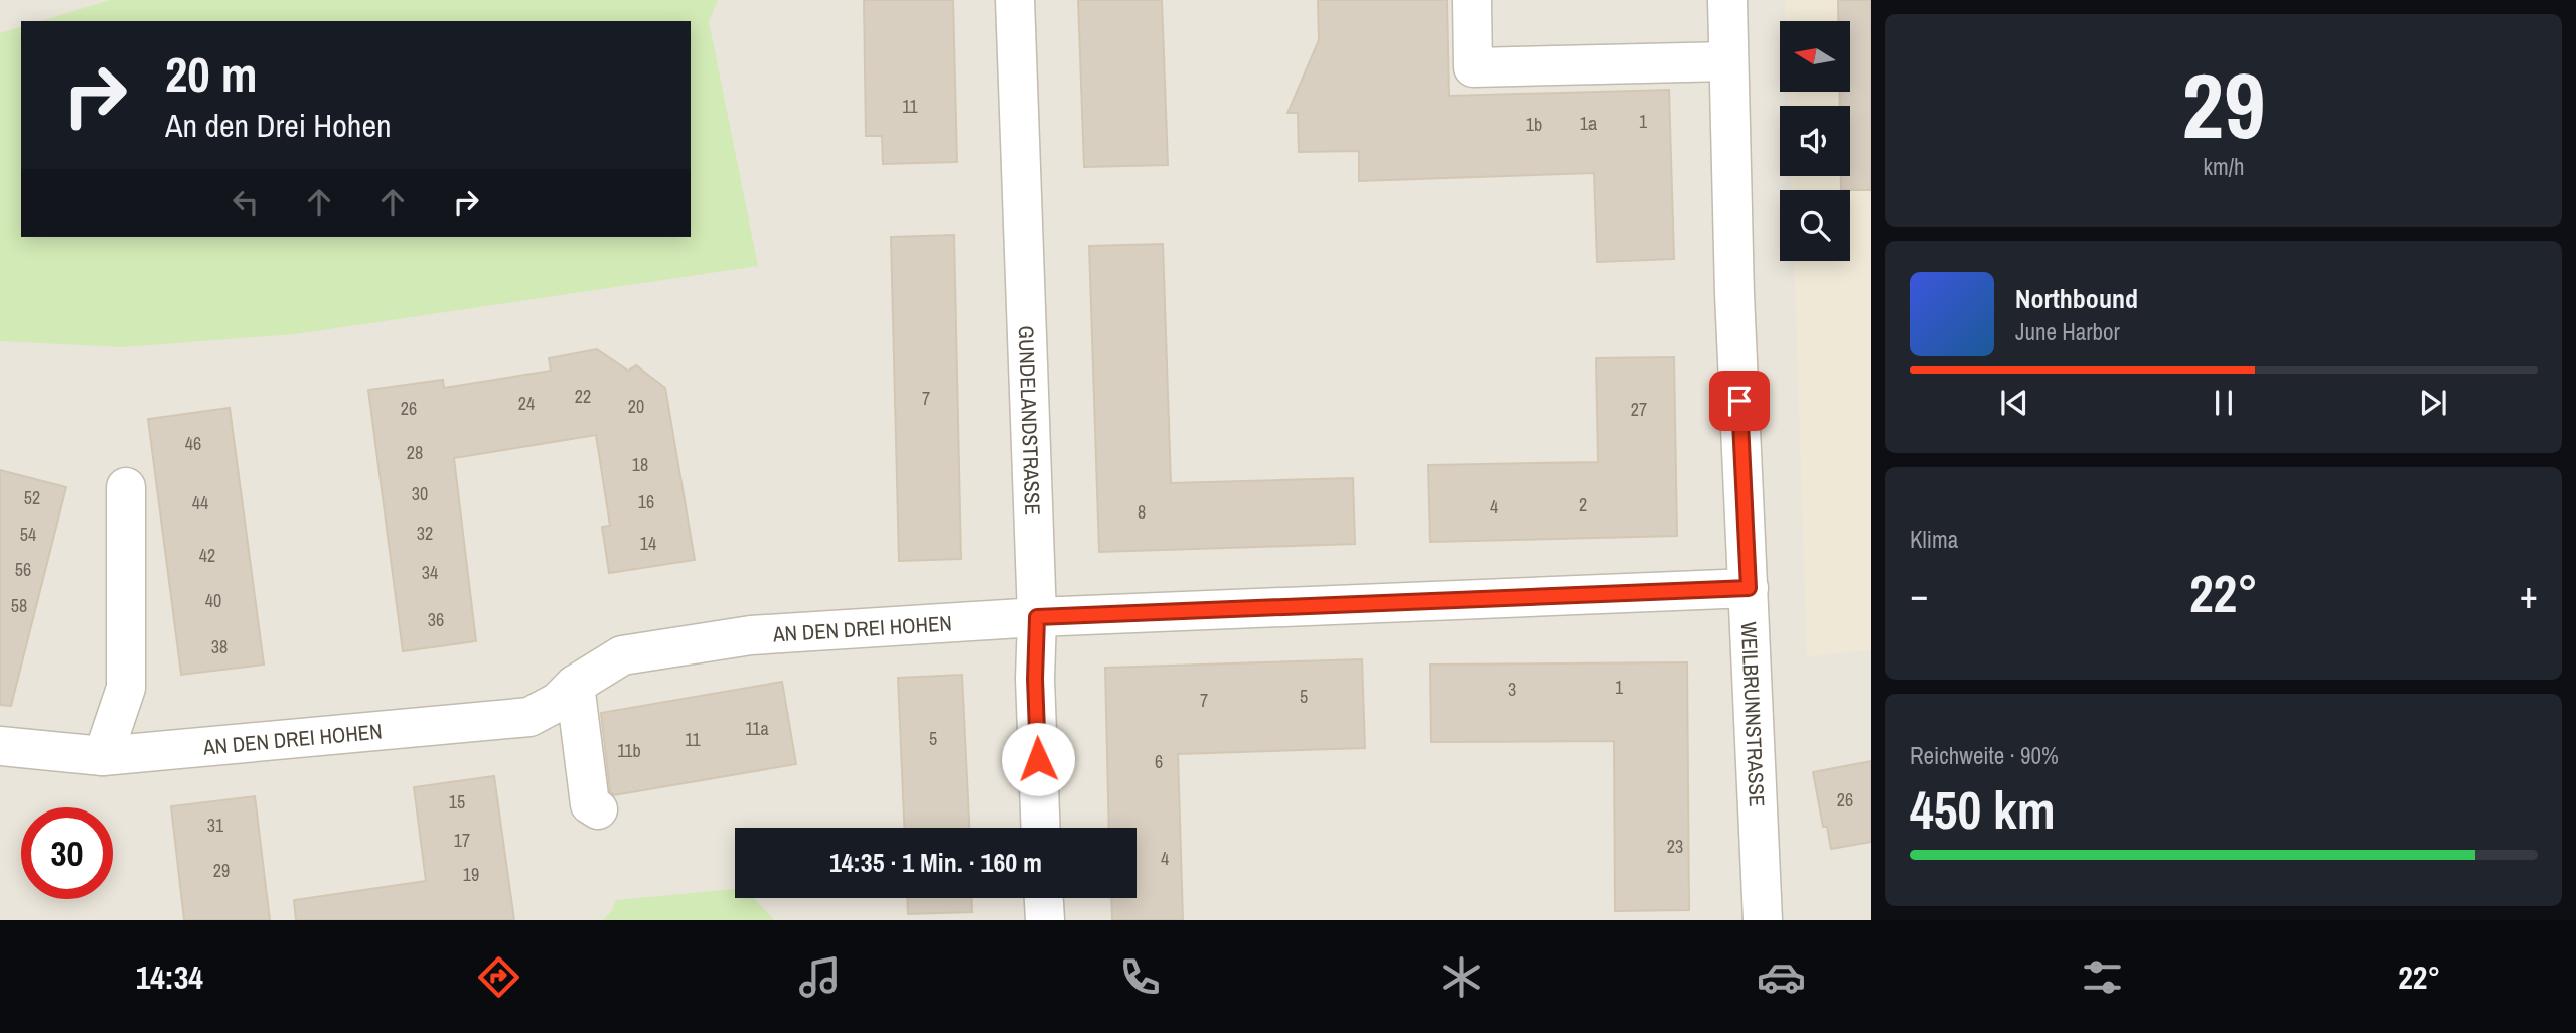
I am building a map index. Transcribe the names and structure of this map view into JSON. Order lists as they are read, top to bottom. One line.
{"streets":{"street":["GUNDELANDSTRASSE","AN DEN DREI HOHEN","WEILBRUNNSTRASSE"]},"crossings":[["GUNDELANDSTRASSE","AN DEN DREI HOHEN"],["AN DEN DREI HOHEN","WEILBRUNNSTRASSE"]],"house_numbers":["11","1","1a","1b","22","7","24","20","26","27","46","28","18","30","52","16","44","2","4","8","32","54","14","42","56","34","40","58","36","38","1","3","5","7","11a","5","11","11b","6","26","15","31","17","23","4","29","19"],"north":"left","page":{"tile":[["29","km/h"],"Klima",["Reichweite · 90%","450 km"]],"turn":["20 m","An den Drei Hohen"],"song":["Northbound","June Harbor"],"heat":["−","22°","+"],"limit":"30","trip":"14:35 · 1 Min. · 160 m","tabs":["14:34","22°"]}}
